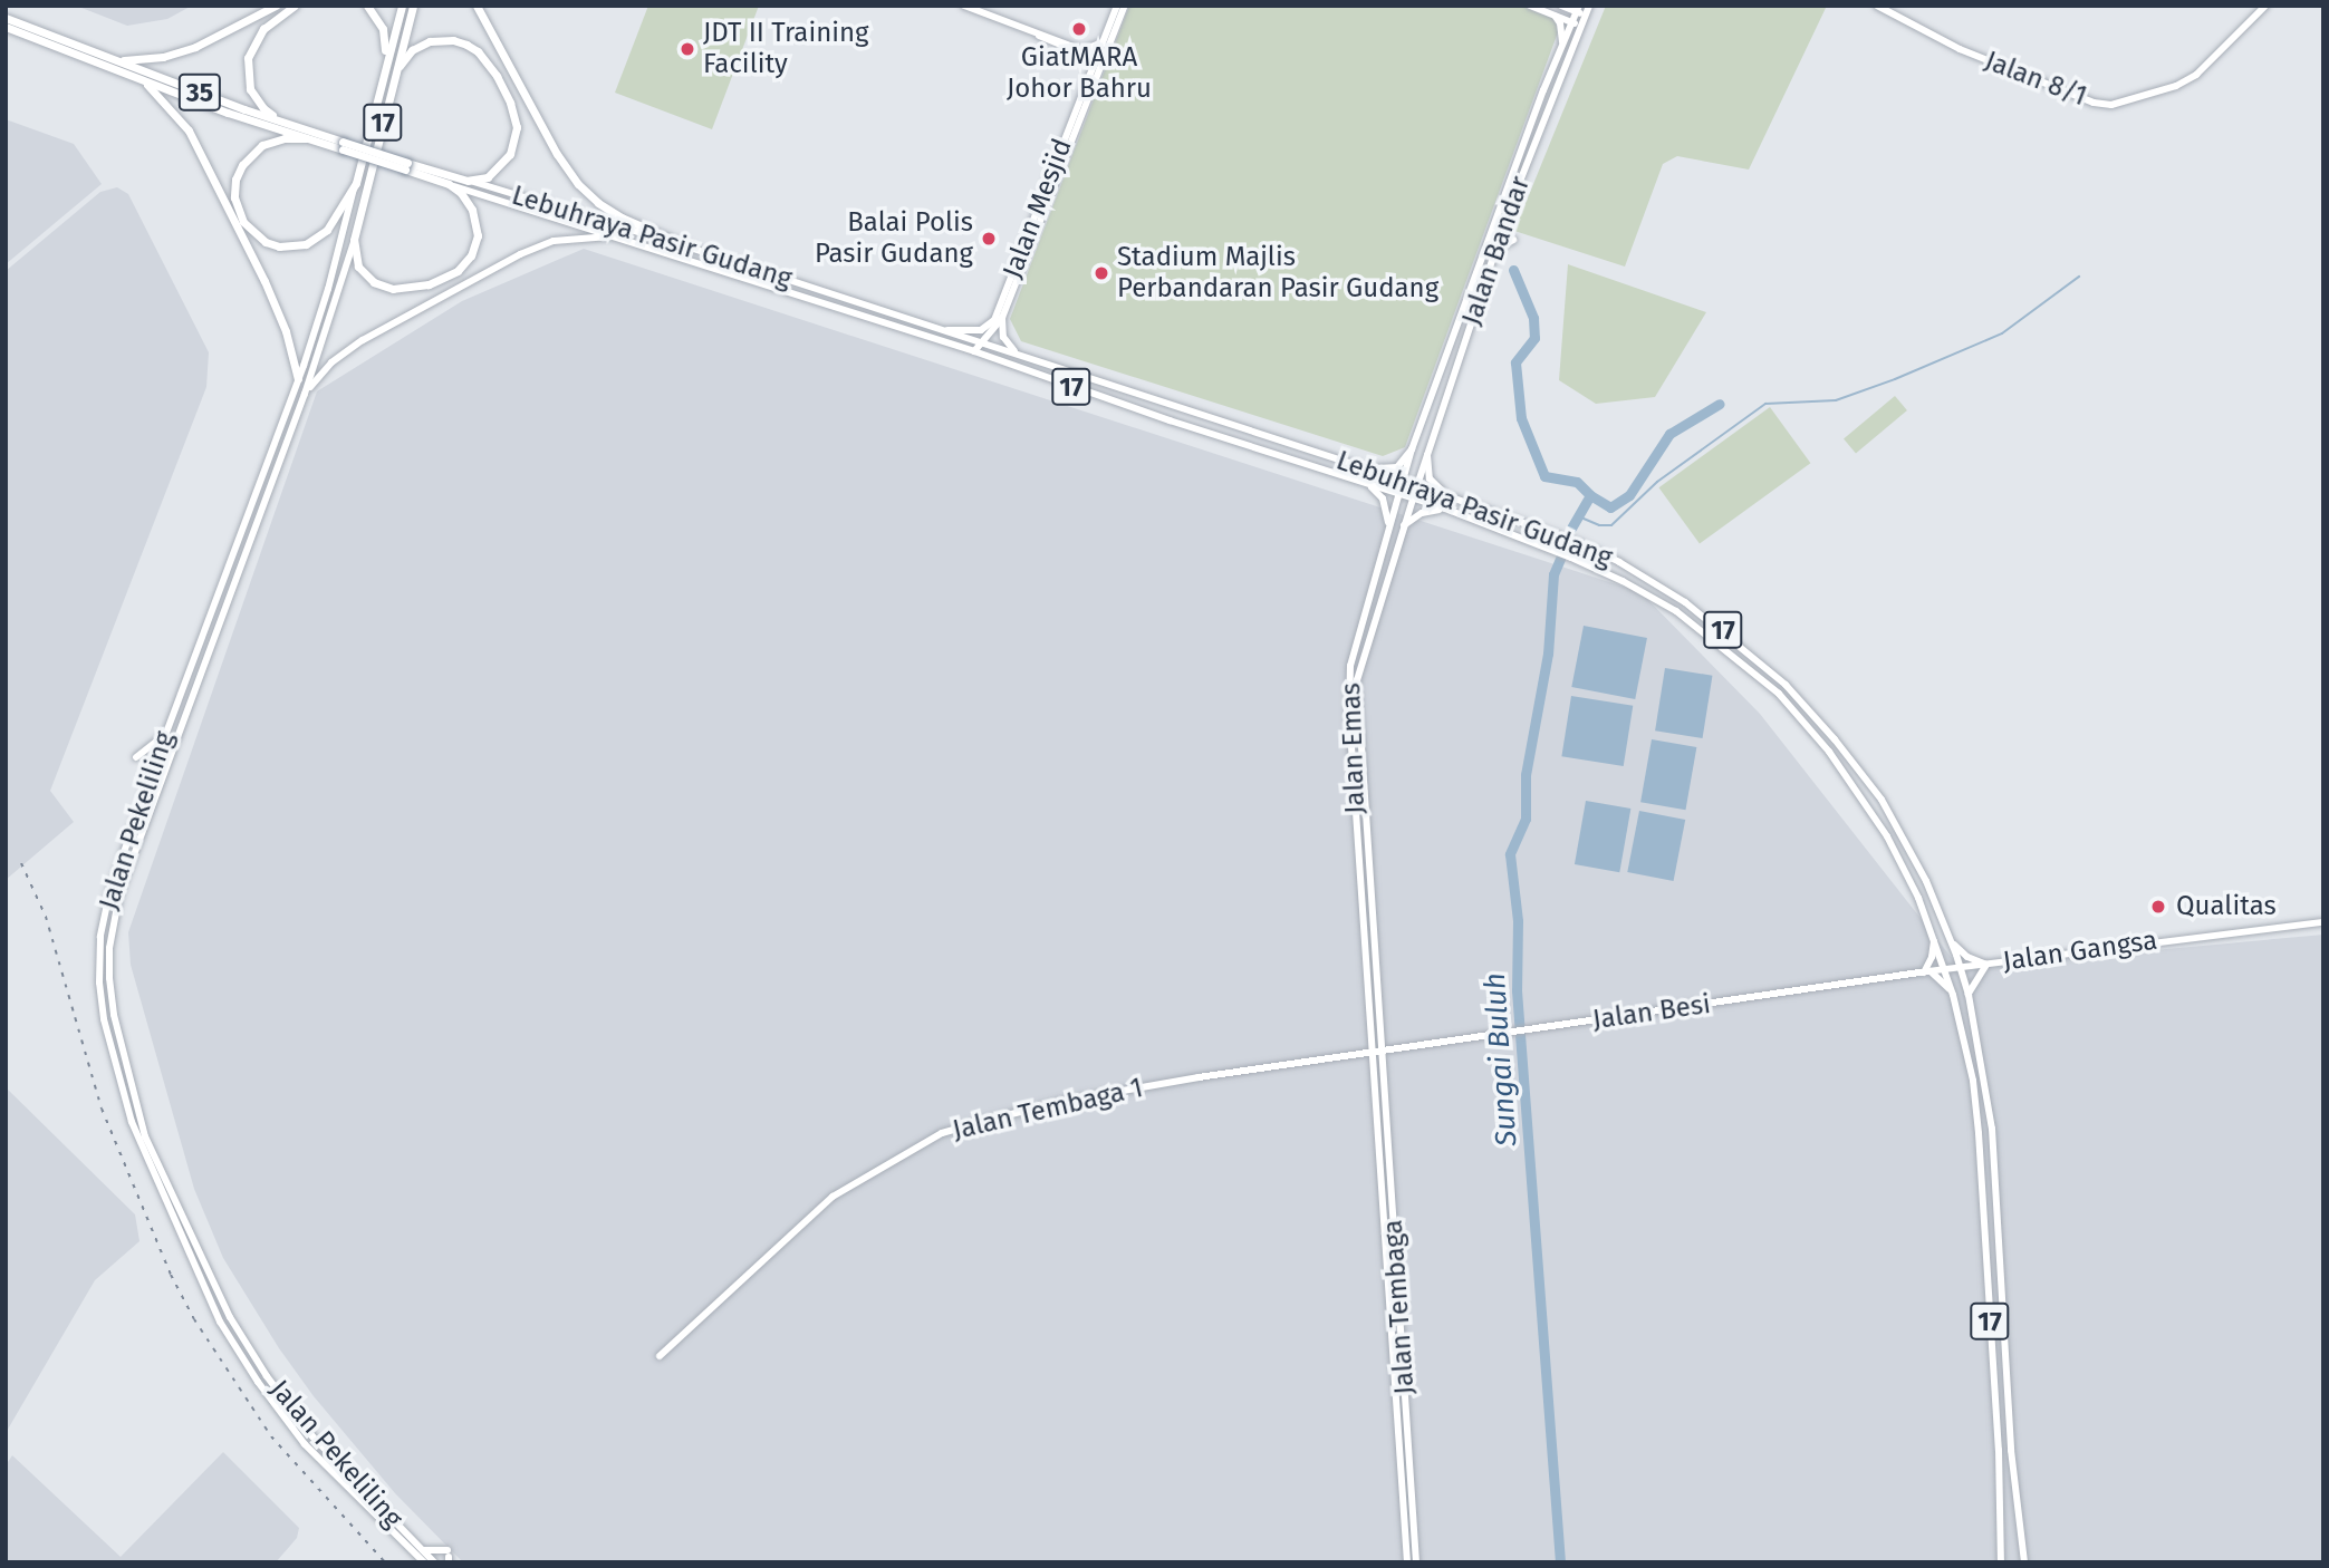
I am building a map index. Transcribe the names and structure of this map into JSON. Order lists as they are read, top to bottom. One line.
{"streets":{"highway":["35","17","Lebuhraya Pasir Gudang","Jalan Pekeliling"],"main road":["Jalan 8/1","Jalan Mesjid","Jalan Bandar","Jalan Emas","Jalan Gangsa","Jalan Besi","Jalan Tembaga 1","Jalan Tembaga"]},"crossings":[["35","17"],["17","Lebuhraya Pasir Gudang"],["17","Jalan Pekeliling"],["Jalan Mesjid","Lebuhraya Pasir Gudang"],["Lebuhraya Pasir Gudang","Jalan Bandar"],["Lebuhraya Pasir Gudang","Jalan Emas"],["Lebuhraya Pasir Gudang","Jalan Gangsa"],["Jalan Bandar","Jalan Emas"],["Jalan Emas","Jalan Besi"],["Jalan Emas","Jalan Tembaga 1"],["Jalan Emas","Jalan Tembaga"],["Jalan Gangsa","Jalan Besi"],["Jalan Besi","Jalan Tembaga 1"],["Jalan Besi","Jalan Tembaga"],["Jalan Tembaga 1","Jalan Tembaga"]],"water":["Sungai Buluh"],"places":["GiatMARA Johor Bahru","JDT II Training Facility","Balai Polis Pasir Gudang","Stadium Majlis Perbandaran Pasir Gudang","Qualitas"]}
